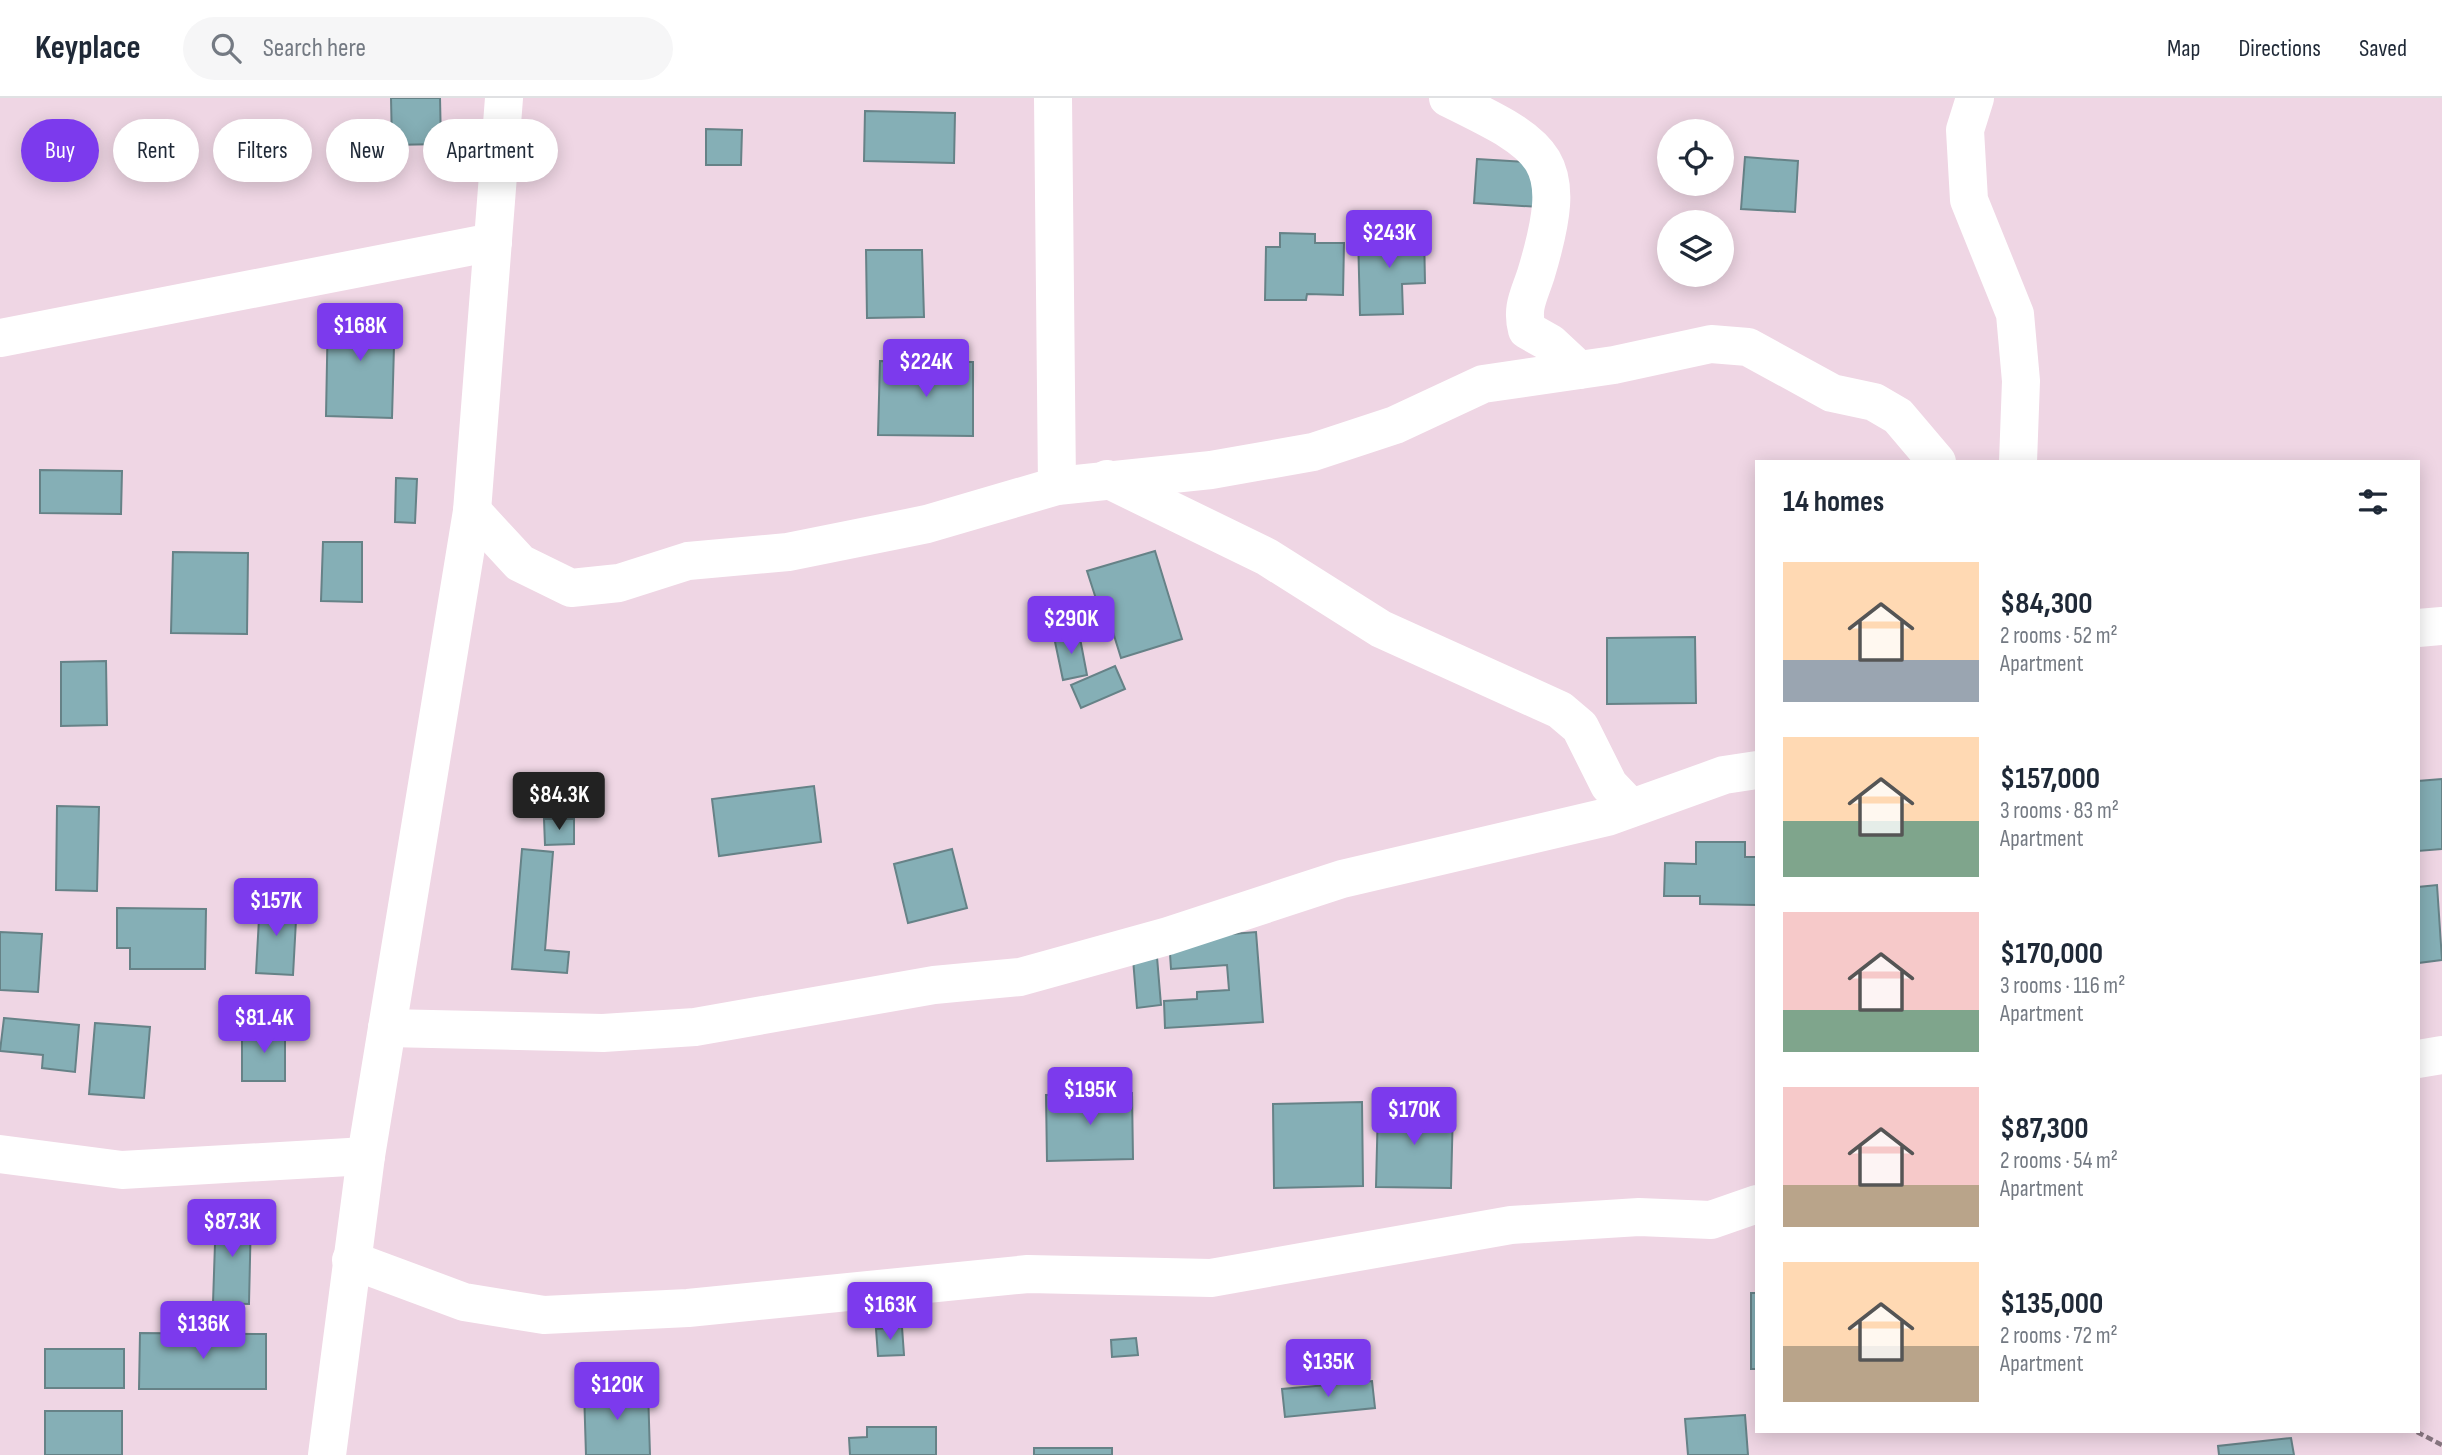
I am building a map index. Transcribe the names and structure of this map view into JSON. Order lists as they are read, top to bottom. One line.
{"page":{"header":"Keyplace","search":"Search here","nav":["Map","Directions","Saved"],"chip":["Buy","Rent","Filters","New","Apartment"],"price":["$243K","$168K","$224K","$290K","$84.3K","$157K","$81.4K","$195K","$170K","$87.3K","$163K","$136K","$135K","$120K"],"heading":"14 homes","list":[{"name":"$84,300","note":"2 rooms · 52 m² · Apartment"},{"name":"$157,000","note":"3 rooms · 83 m² · Apartment"},{"name":"$170,000","note":"3 rooms · 116 m² · Apartment"},{"name":"$87,300","note":"2 rooms · 54 m² · Apartment"},{"name":"$135,000","note":"2 rooms · 72 m² · Apartment"}]}}
